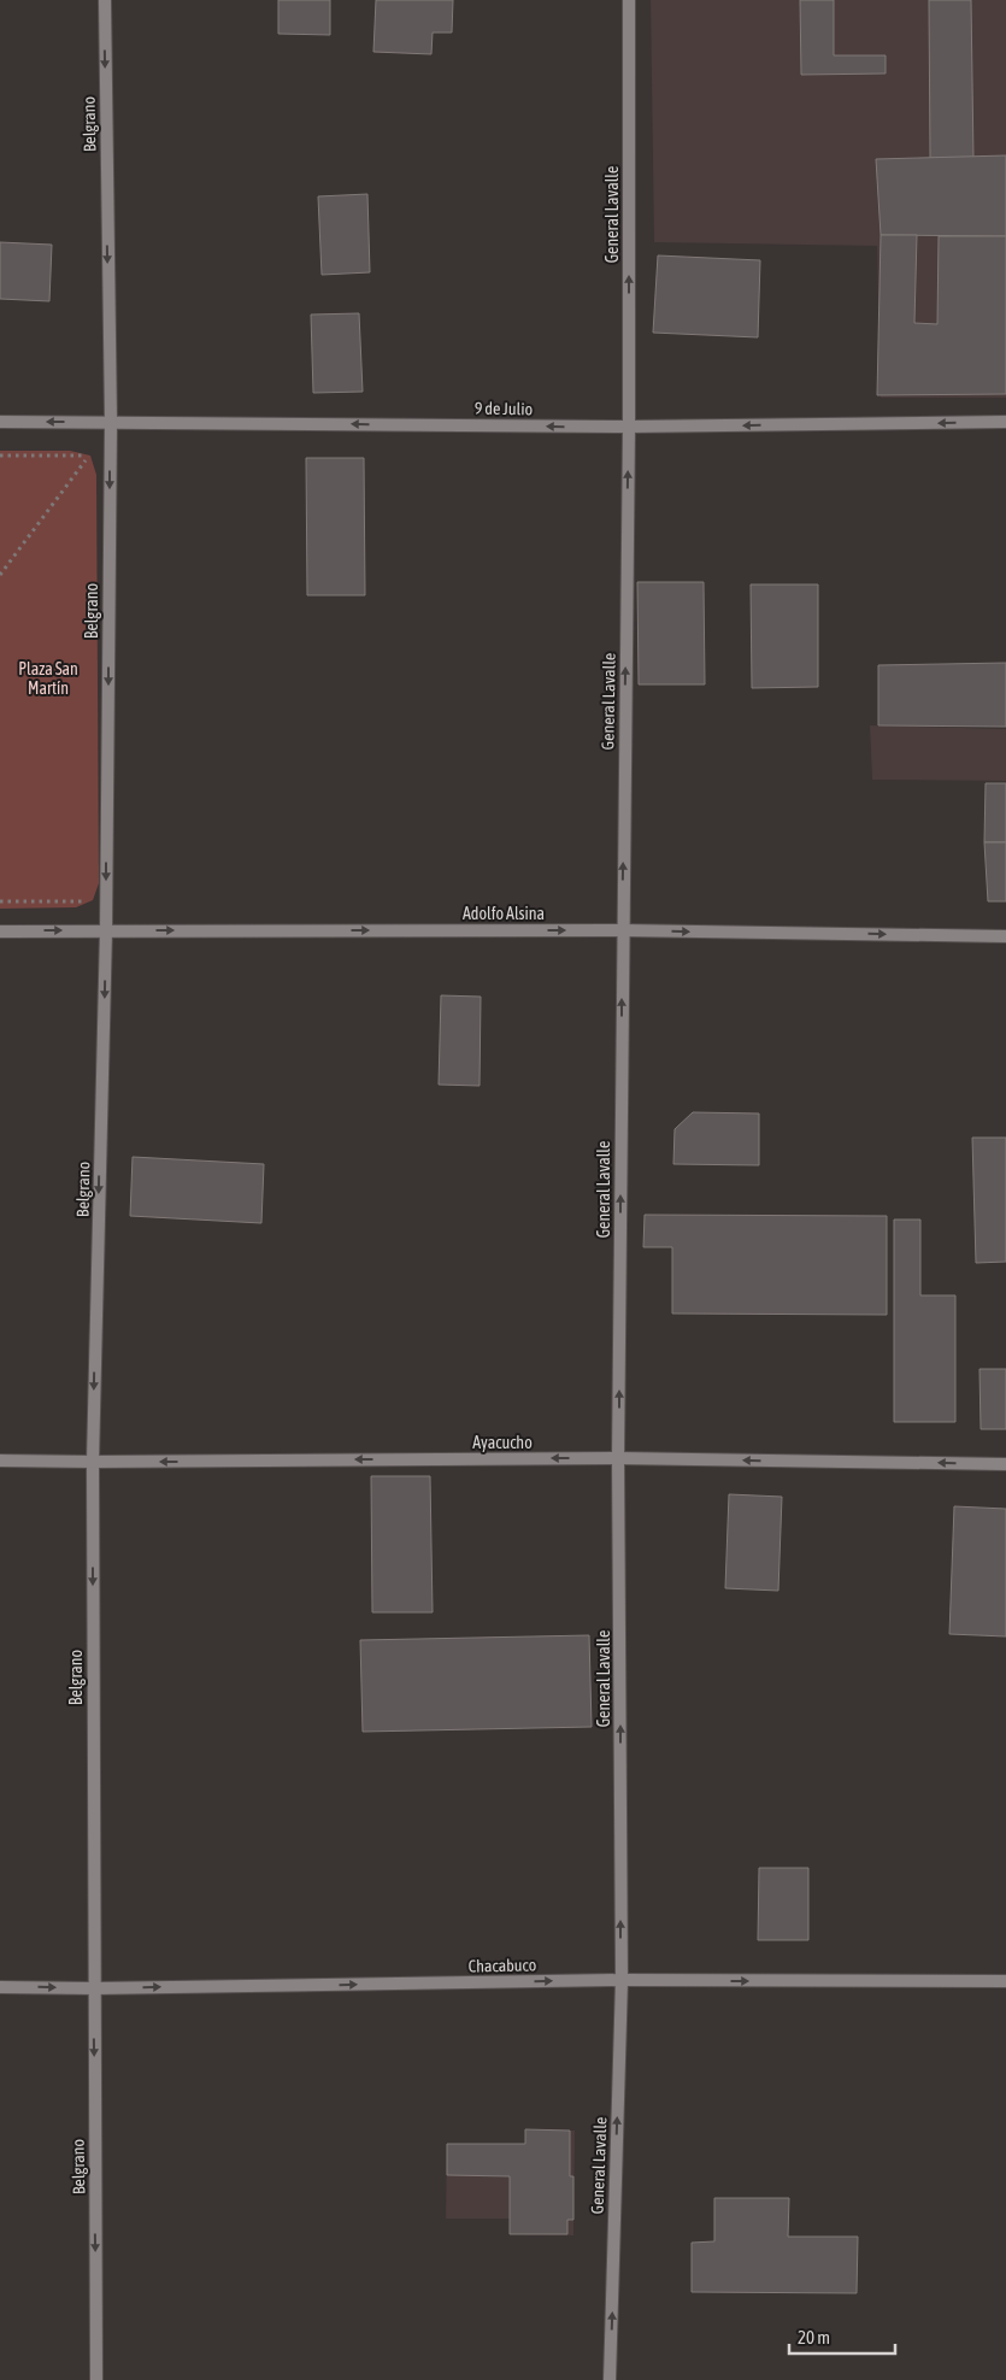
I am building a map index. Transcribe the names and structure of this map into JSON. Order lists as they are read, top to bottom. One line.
{"streets":{"street":["Belgrano","General Lavalle","9 de Julio","Adolfo Alsina","Ayacucho","Chacabuco"]},"crossings":[["Belgrano","9 de Julio"],["Belgrano","Adolfo Alsina"],["Belgrano","Ayacucho"],["Belgrano","Chacabuco"],["General Lavalle","9 de Julio"],["General Lavalle","Adolfo Alsina"],["General Lavalle","Ayacucho"],["General Lavalle","Chacabuco"]],"one_way":["Belgrano","General Lavalle","9 de Julio","Adolfo Alsina","Ayacucho","Chacabuco"],"parks":["Plaza San Martín"],"scale_bar":"20 m"}
